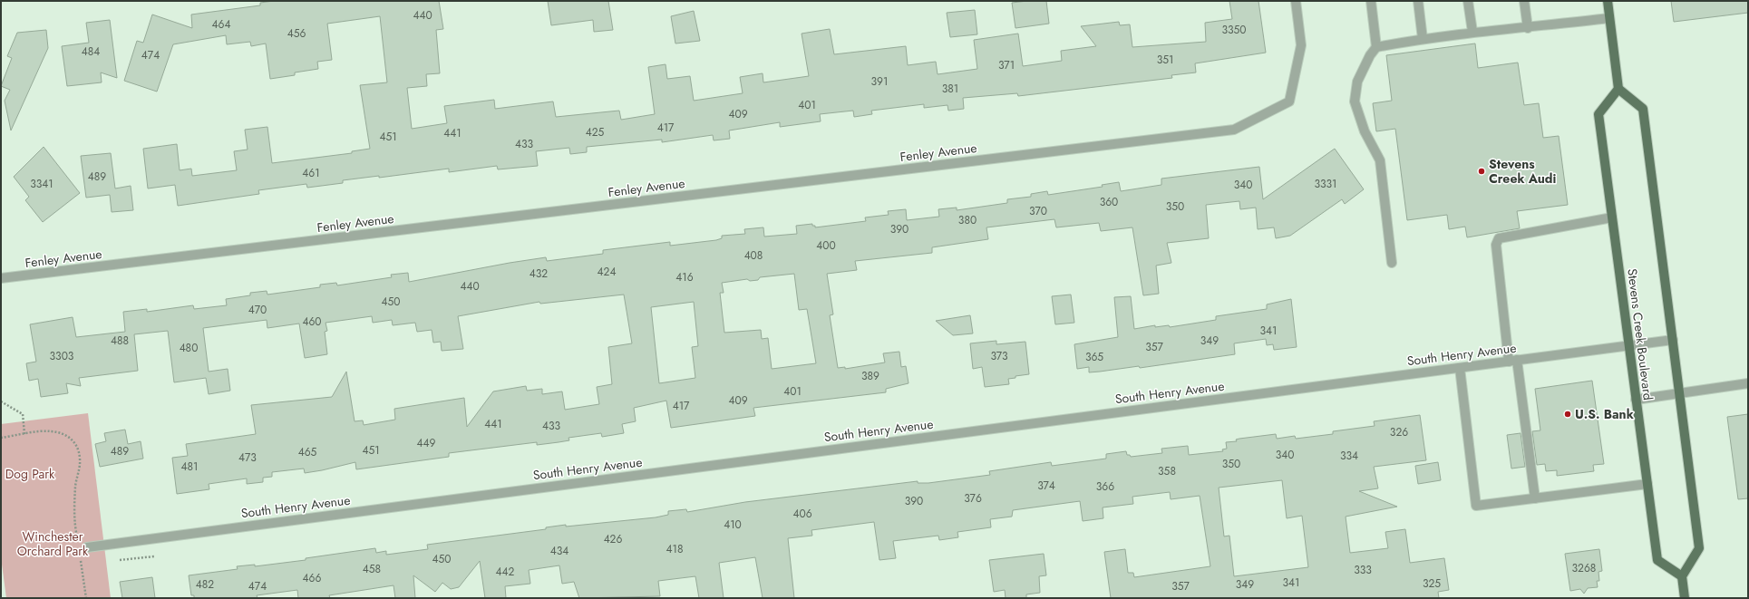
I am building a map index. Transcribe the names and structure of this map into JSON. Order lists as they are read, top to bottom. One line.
{"streets":{"main road":["Stevens Creek Boulevard"],"street":["Fenley Avenue","South Henry Avenue"]},"crossings":[["Stevens Creek Boulevard","South Henry Avenue"]],"parks":["Dog Park","Winchester Orchard Park"],"places":["Stevens Creek Audi","U.S. Bank"],"house_numbers":["440","464","3350","456","484","474","351","371","391","381","401","409","417","425","441","451","433","461","489","3341","3331","340","360","350","370","380","390","400","408","424","432","416","440","450","470","460","341","488","349","357","480","3303","373","365","389","401","409","417","441","433","326","449","451","489","465","340","334","473","350","481","358","374","366","376","390","406","410","426","418","434","450","3268","458","333","442","466","341","325","482","349","474","357"]}
